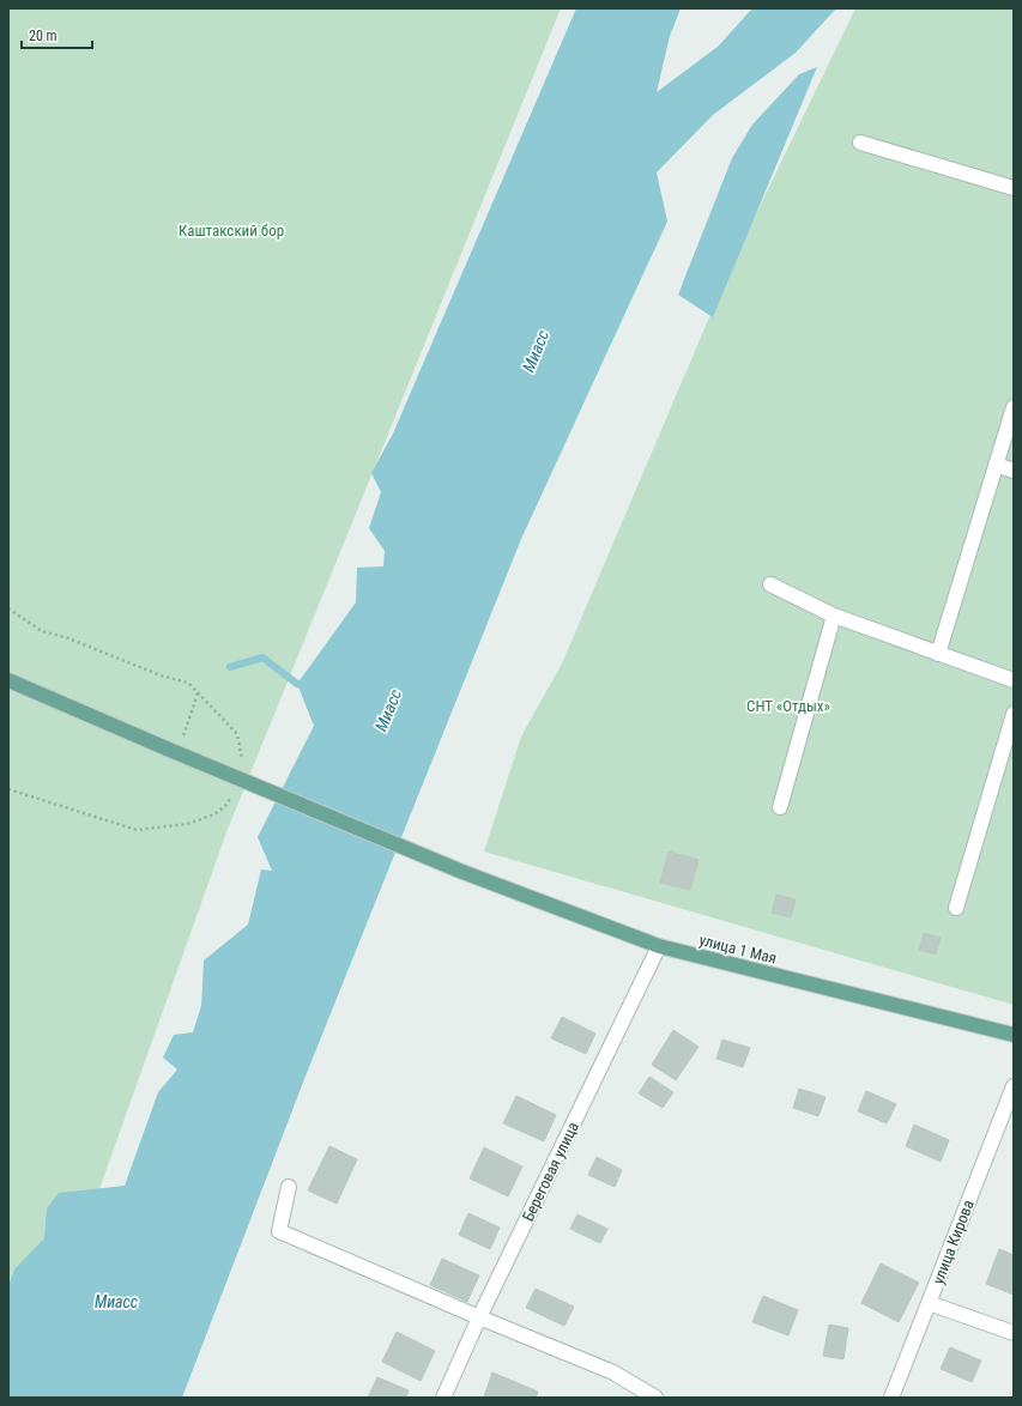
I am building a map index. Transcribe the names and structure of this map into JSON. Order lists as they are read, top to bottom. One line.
{"streets":{"main road":["улица 1 Мая"],"street":["Береговая улица","улица Кирова"]},"crossings":[["улица 1 Мая","Береговая улица"]],"water":["Миасс"],"parks":["Каштакский бор","СНТ «Отдых»"],"scale_bar":"20 m"}
